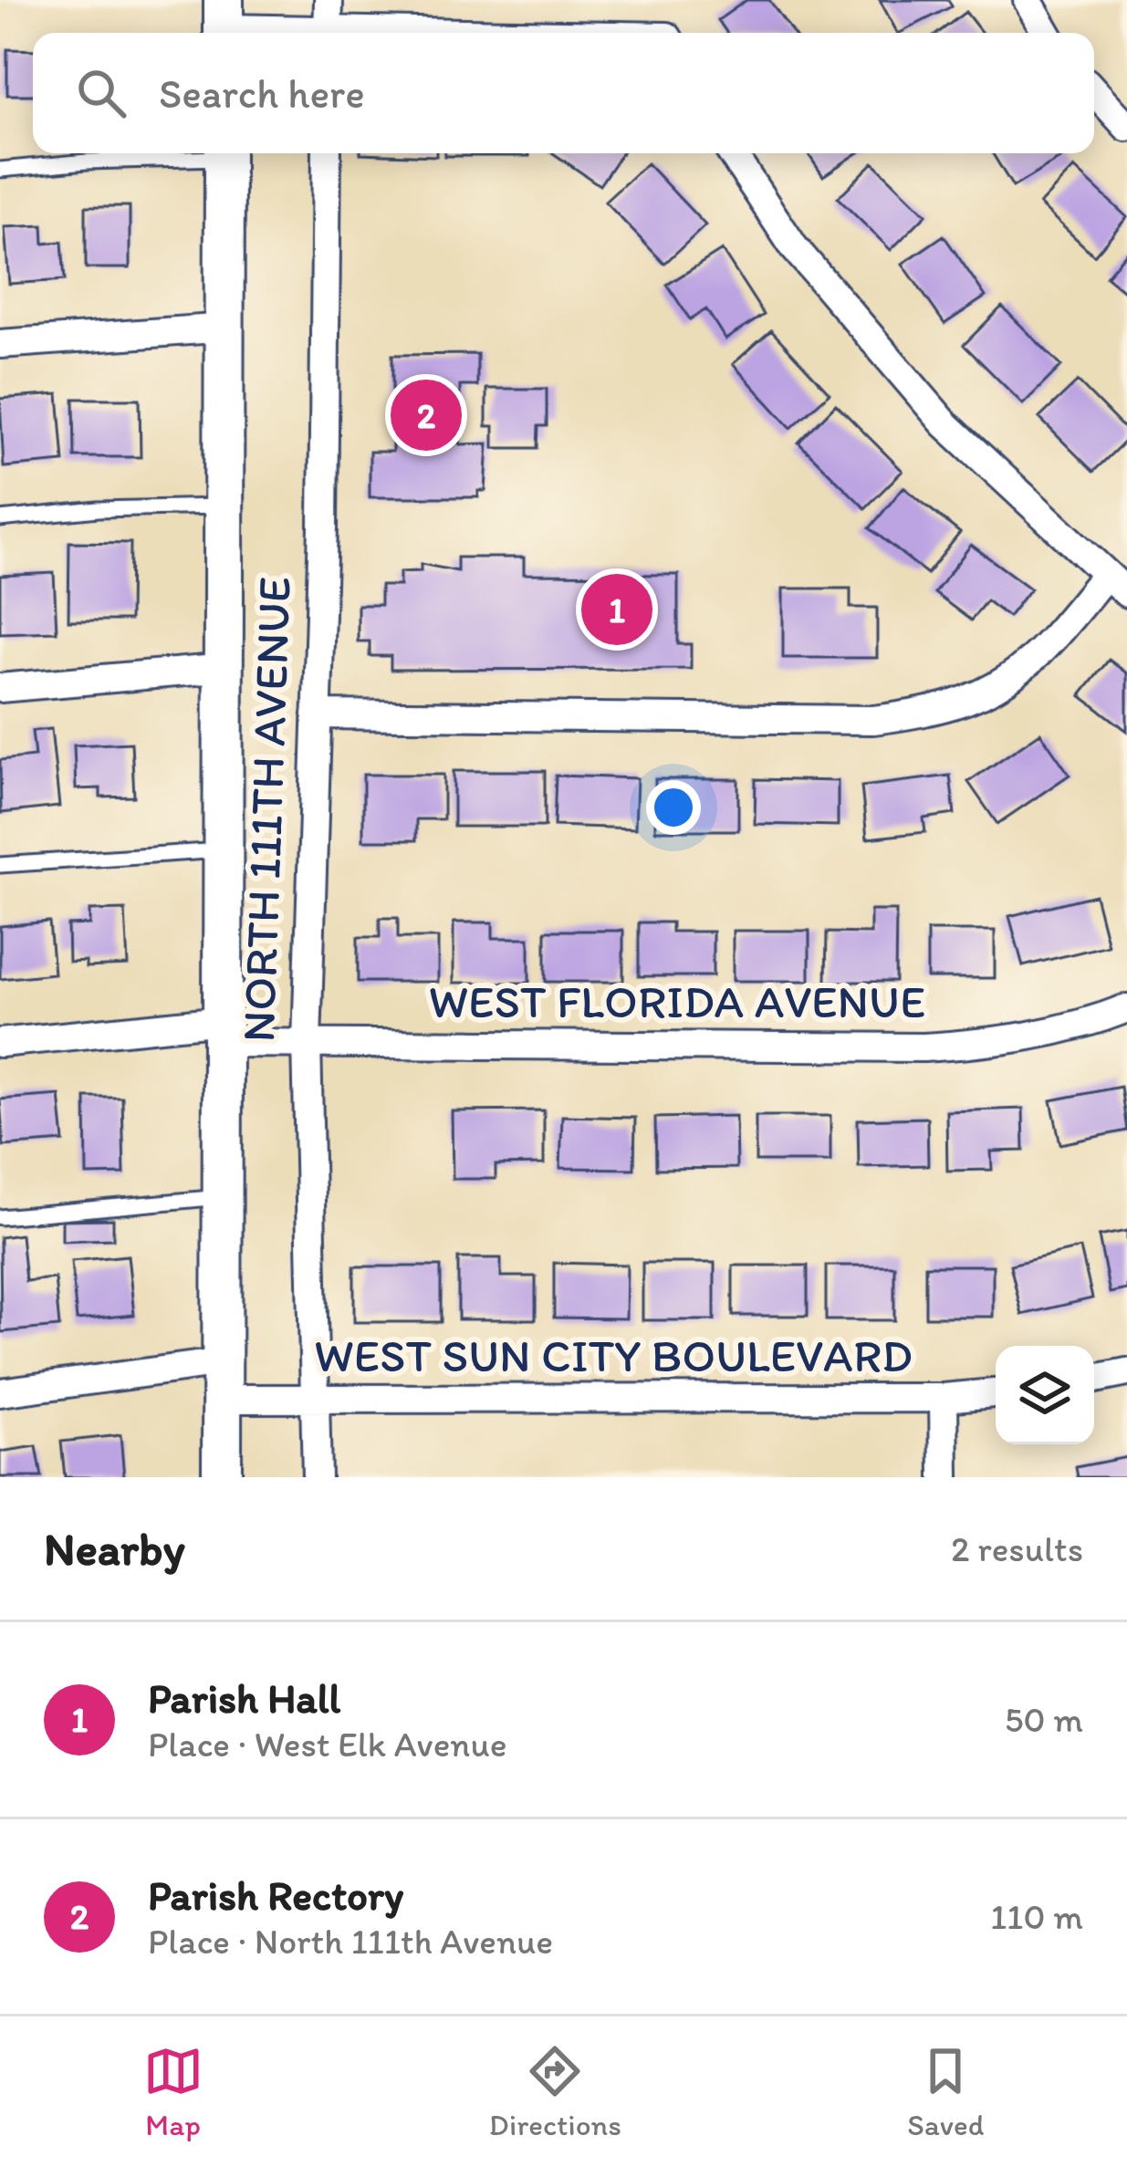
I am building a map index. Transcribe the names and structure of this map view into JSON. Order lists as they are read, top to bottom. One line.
{"streets":{"street":["NORTH 111TH AVENUE","WEST FLORIDA AVENUE","WEST SUN CITY BOULEVARD"]},"crossings":[["NORTH 111TH AVENUE","WEST FLORIDA AVENUE"],["NORTH 111TH AVENUE","WEST SUN CITY BOULEVARD"]],"page":{"search":"Search here","pins":["2","1"],"heading":["Nearby","2 results"],"list":[{"mark":"1","name":"Parish Hall","note":"Place · West Elk Avenue","value":"50 m"},{"mark":"2","name":"Parish Rectory","note":"Place · North 111th Avenue","value":"110 m"}],"nav":["Map","Directions","Saved"]}}
